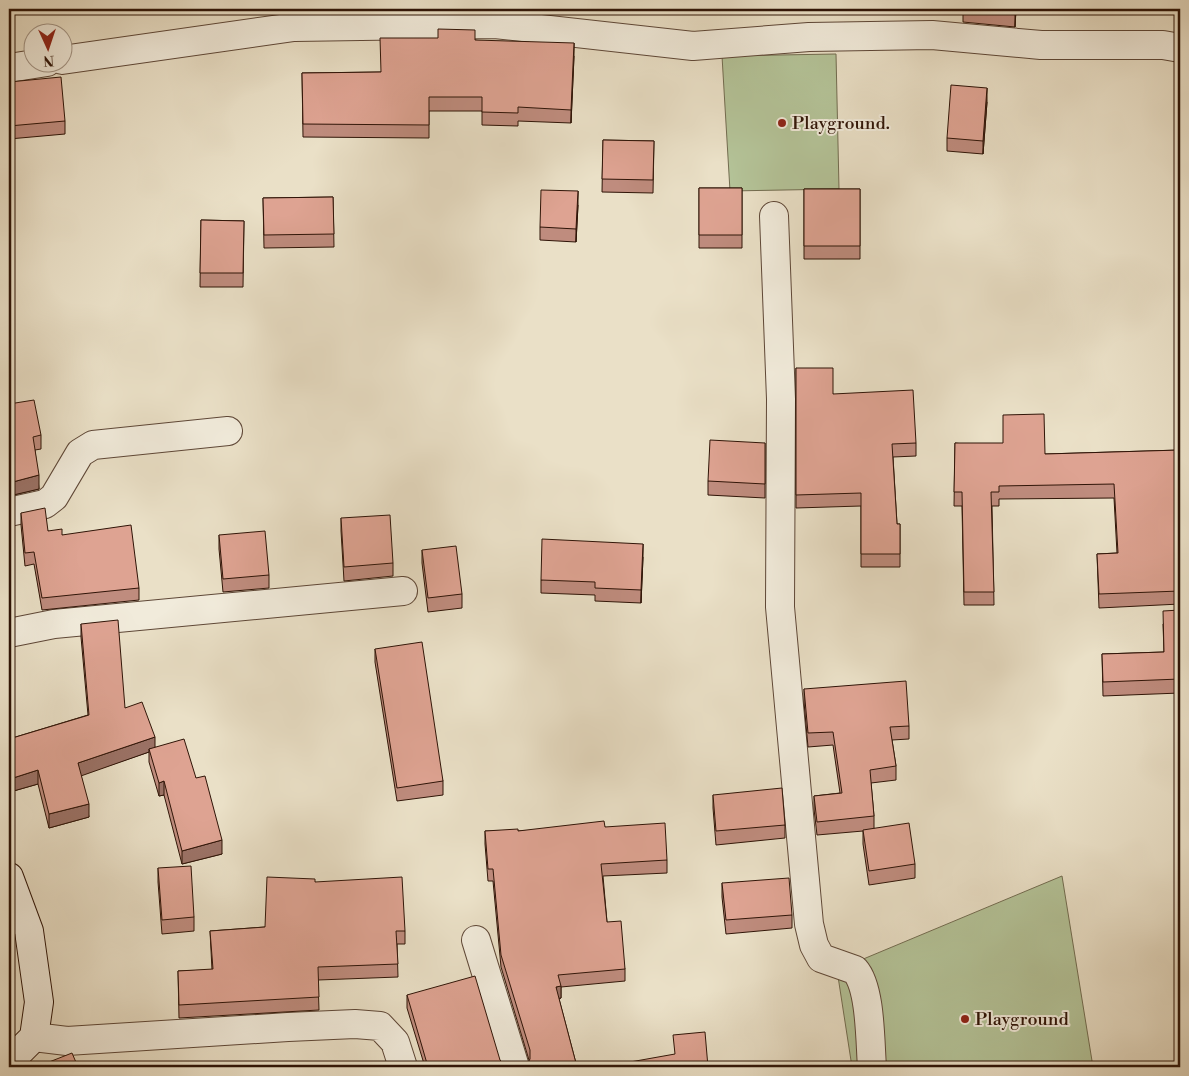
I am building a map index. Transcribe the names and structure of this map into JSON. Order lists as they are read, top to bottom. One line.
{"places":["Playground.","Playground"],"north":"bottom"}
